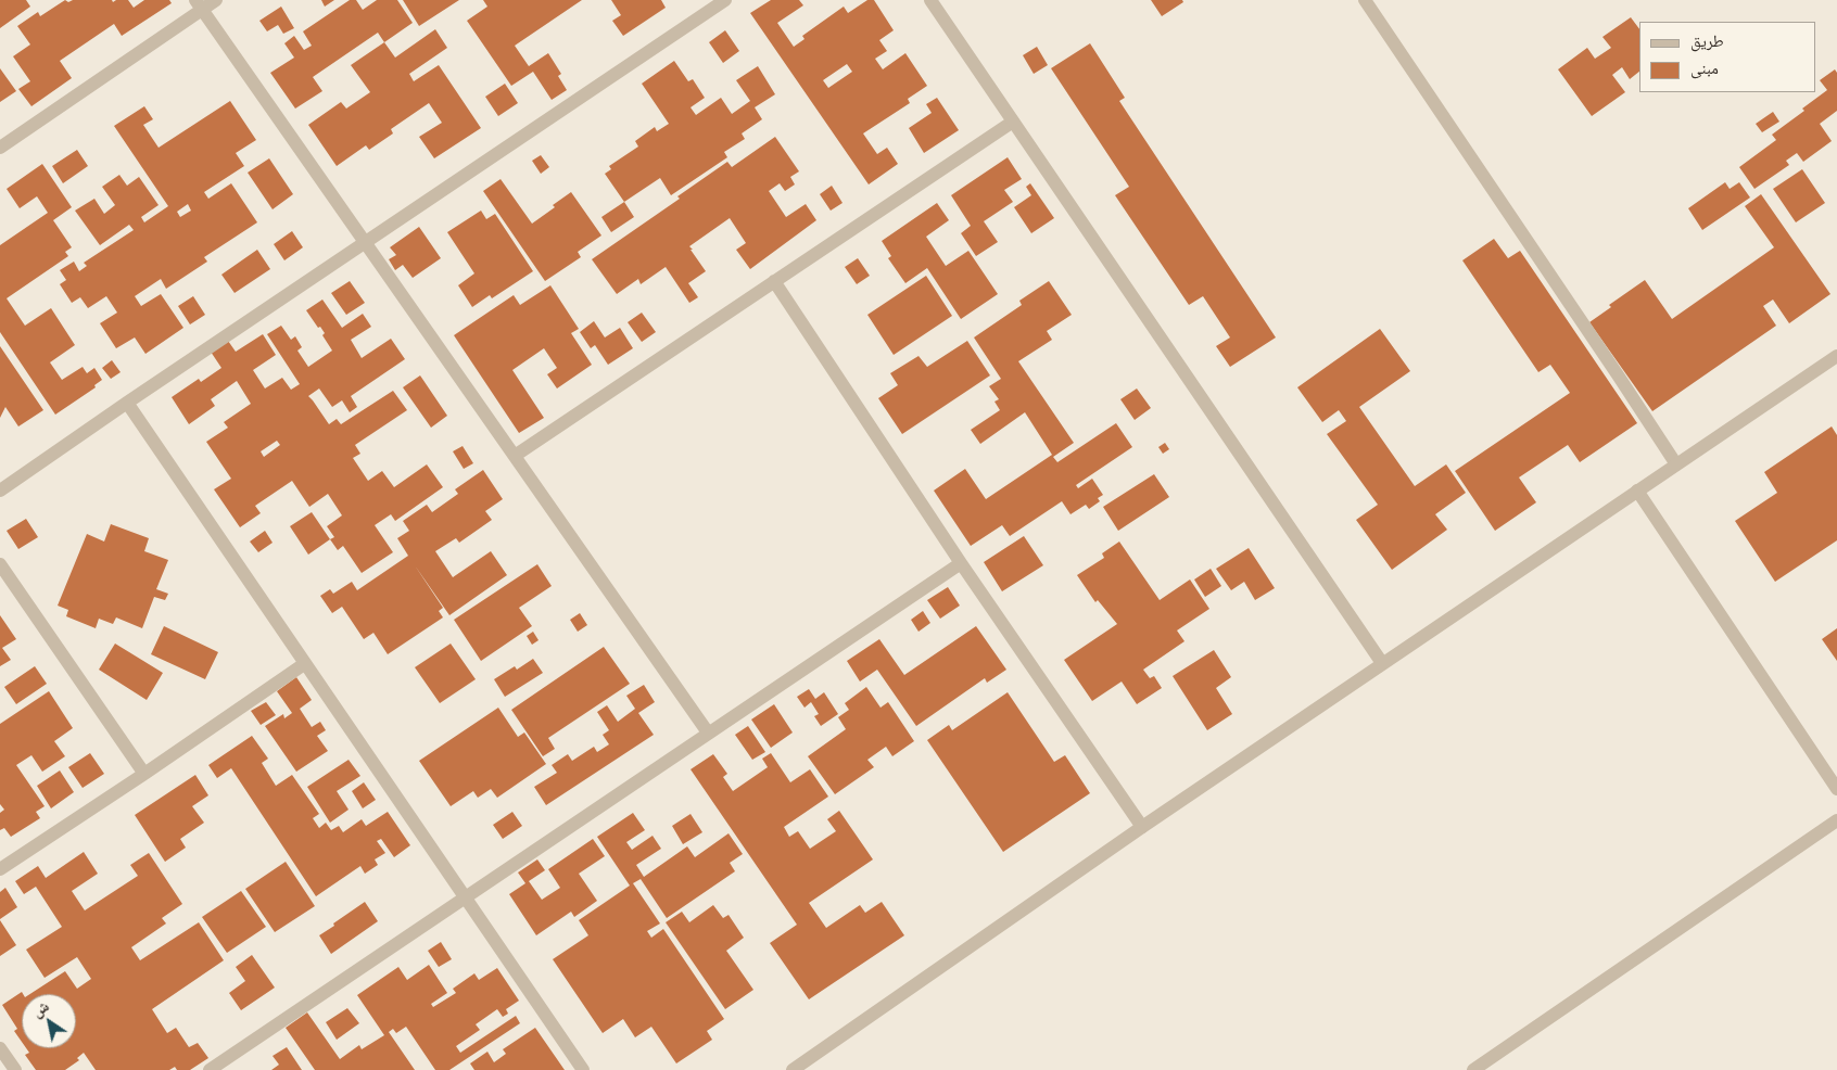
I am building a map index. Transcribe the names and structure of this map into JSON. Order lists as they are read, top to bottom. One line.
{"legend":["طريق","مبنى"],"north":"top left"}
